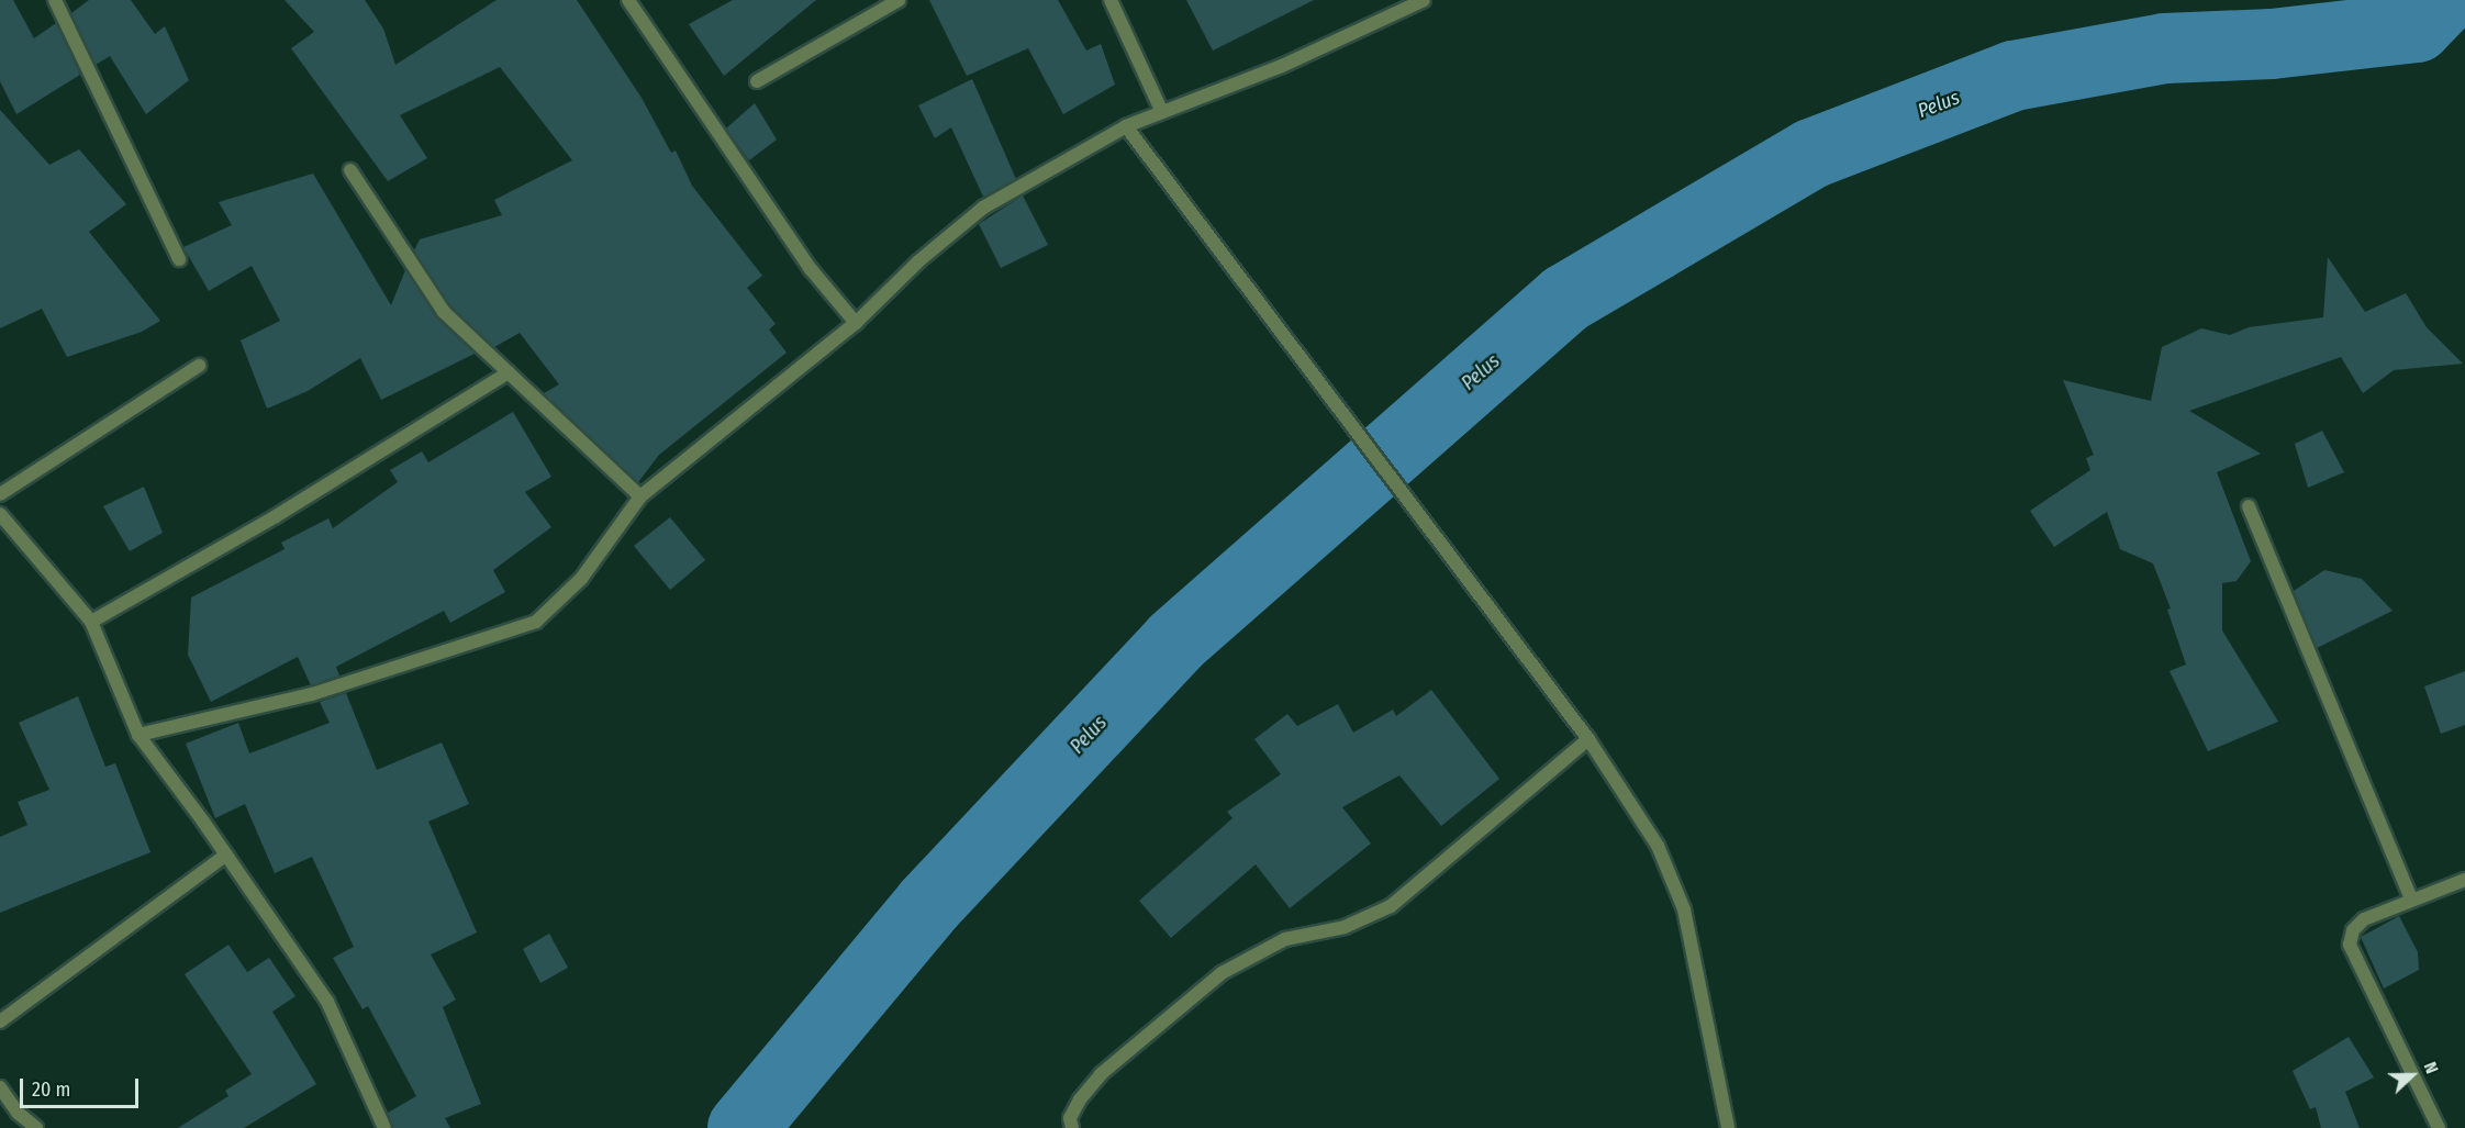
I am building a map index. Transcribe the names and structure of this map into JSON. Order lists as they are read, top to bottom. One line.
{"water":["Pelus"],"scale_bar":"20 m","north":"right"}
